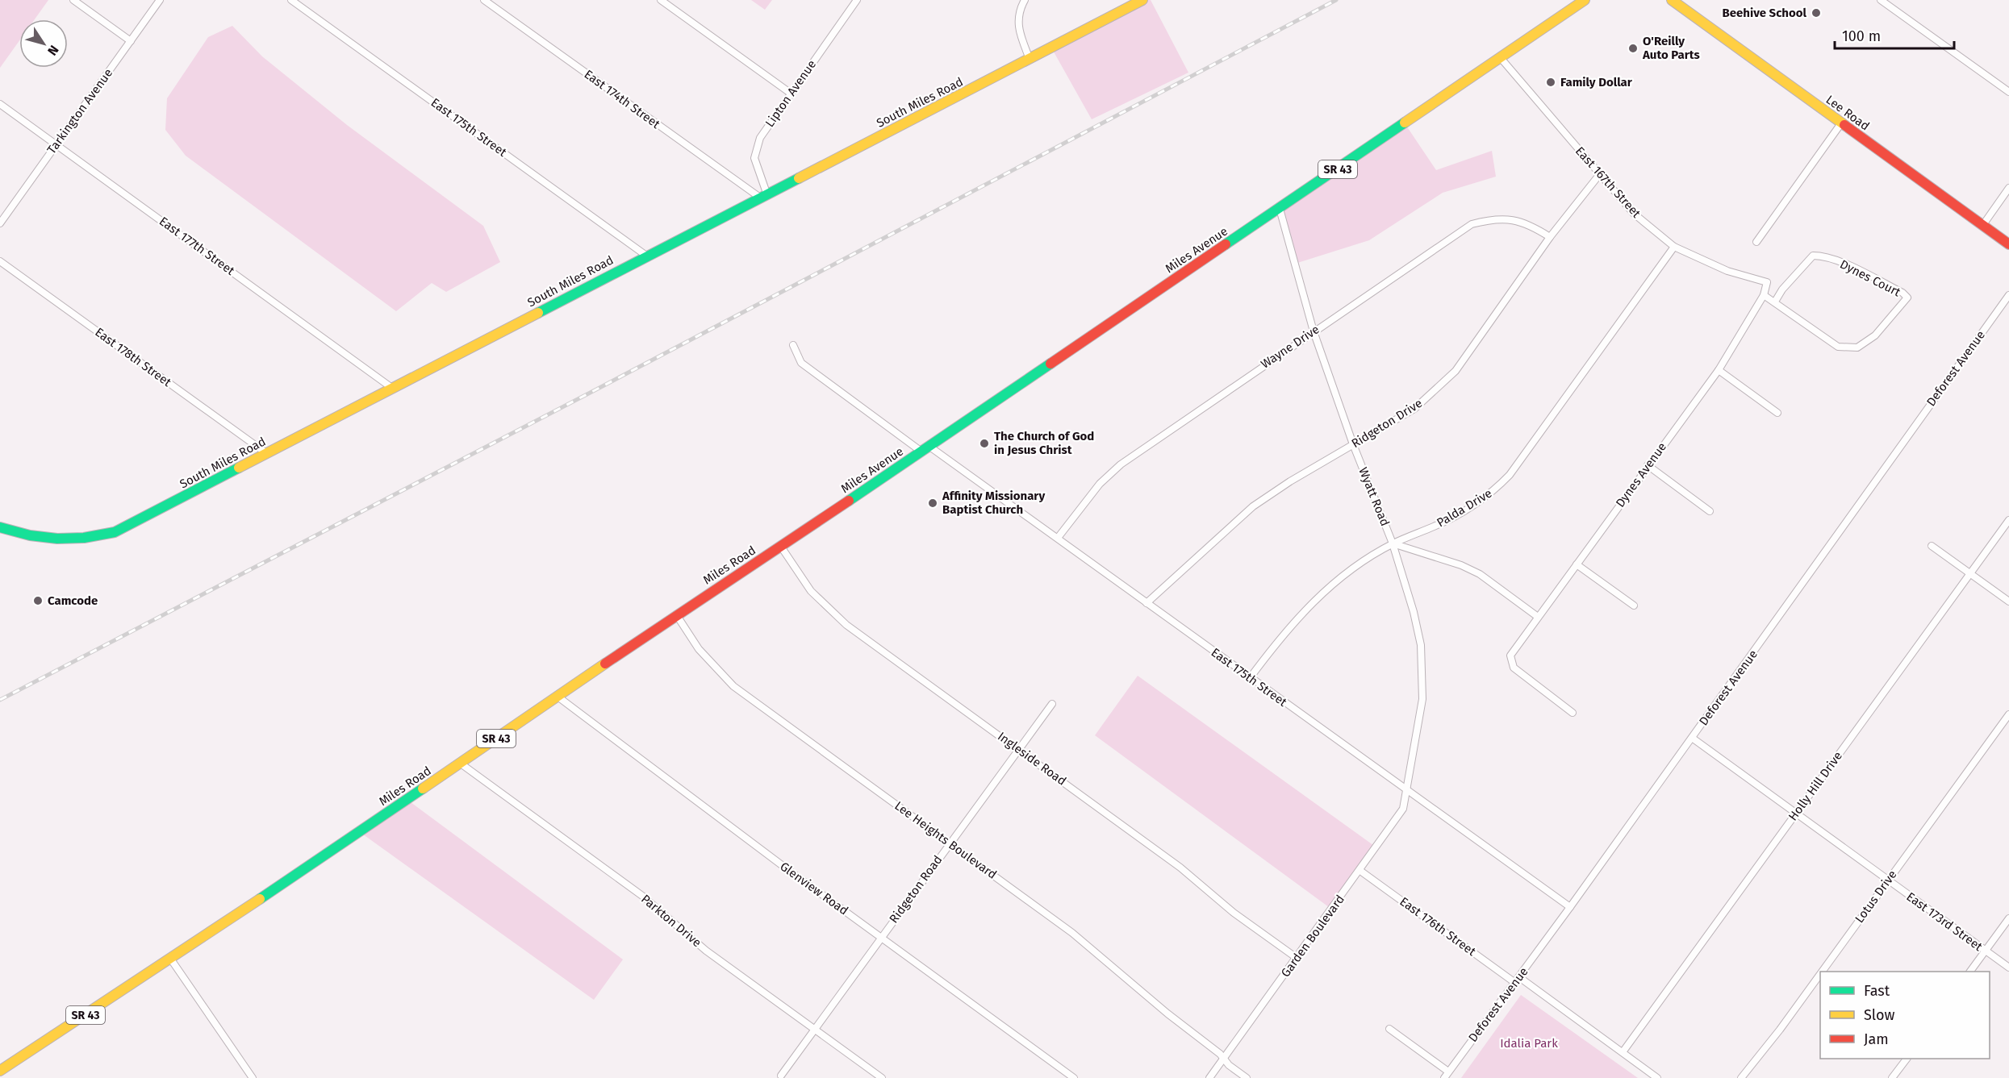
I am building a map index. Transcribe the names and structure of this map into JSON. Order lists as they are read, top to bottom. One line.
{"streets":{"main road":["South Miles Road","Lee Road","SR 43","Miles Avenue","Miles Road"],"street":["Lipton Avenue","East 174th Street","Tarkington Avenue","East 175th Street","East 167th Street","East 177th Street","Dynes Court","Wayne Drive","East 178th Street","Deforest Avenue","Ridgeton Drive","Dynes Avenue","Wyatt Road","Palda Drive","Ingleside Road","Holly Hill Drive","Lee Heights Boulevard","Glenview Road","Ridgeton Road","Lotus Drive","Parkton Drive","East 173rd Street","East 176th Street","Garden Boulevard"]},"crossings":[["Lipton Avenue","East 174th Street"],["Lipton Avenue","South Miles Road"],["East 174th Street","South Miles Road"],["South Miles Road","East 175th Street"],["South Miles Road","East 177th Street"],["South Miles Road","East 178th Street"],["Tarkington Avenue","East 177th Street"],["East 175th Street","Miles Avenue"],["East 175th Street","Wayne Drive"],["East 175th Street","Deforest Avenue"],["East 175th Street","Ridgeton Drive"],["East 175th Street","Wyatt Road"],["East 175th Street","Palda Drive"],["East 175th Street","Garden Boulevard"],["East 167th Street","Miles Avenue"],["East 167th Street","Ridgeton Drive"],["East 167th Street","Dynes Avenue"],["East 167th Street","Palda Drive"],["Miles Avenue","Wyatt Road"],["Miles Avenue","Miles Road"],["Dynes Court","Dynes Avenue"],["Wayne Drive","Ridgeton Drive"],["Wayne Drive","Wyatt Road"],["Deforest Avenue","East 173rd Street"],["Deforest Avenue","East 176th Street"],["Ridgeton Drive","Wyatt Road"],["Wyatt Road","Palda Drive"],["Wyatt Road","Garden Boulevard"],["Miles Road","Ingleside Road"],["Miles Road","Lee Heights Boulevard"],["Miles Road","Glenview Road"],["Miles Road","Parkton Drive"],["Ingleside Road","Ridgeton Road"],["Ingleside Road","Garden Boulevard"],["Holly Hill Drive","East 173rd Street"],["Holly Hill Drive","East 176th Street"],["Lee Heights Boulevard","Ridgeton Road"],["Lee Heights Boulevard","Garden Boulevard"],["Glenview Road","Ridgeton Road"],["Ridgeton Road","Parkton Drive"],["Lotus Drive","East 173rd Street"],["East 176th Street","Garden Boulevard"]],"parks":["Idalia Park"],"places":["Beehive School","O'Reilly Auto Parts","Family Dollar","The Church of God in Jesus Christ","Affinity Missionary Baptist Church","Camcode"],"legend":["Fast","Slow","Jam"],"scale_bar":"100 m","north":"bottom right"}
